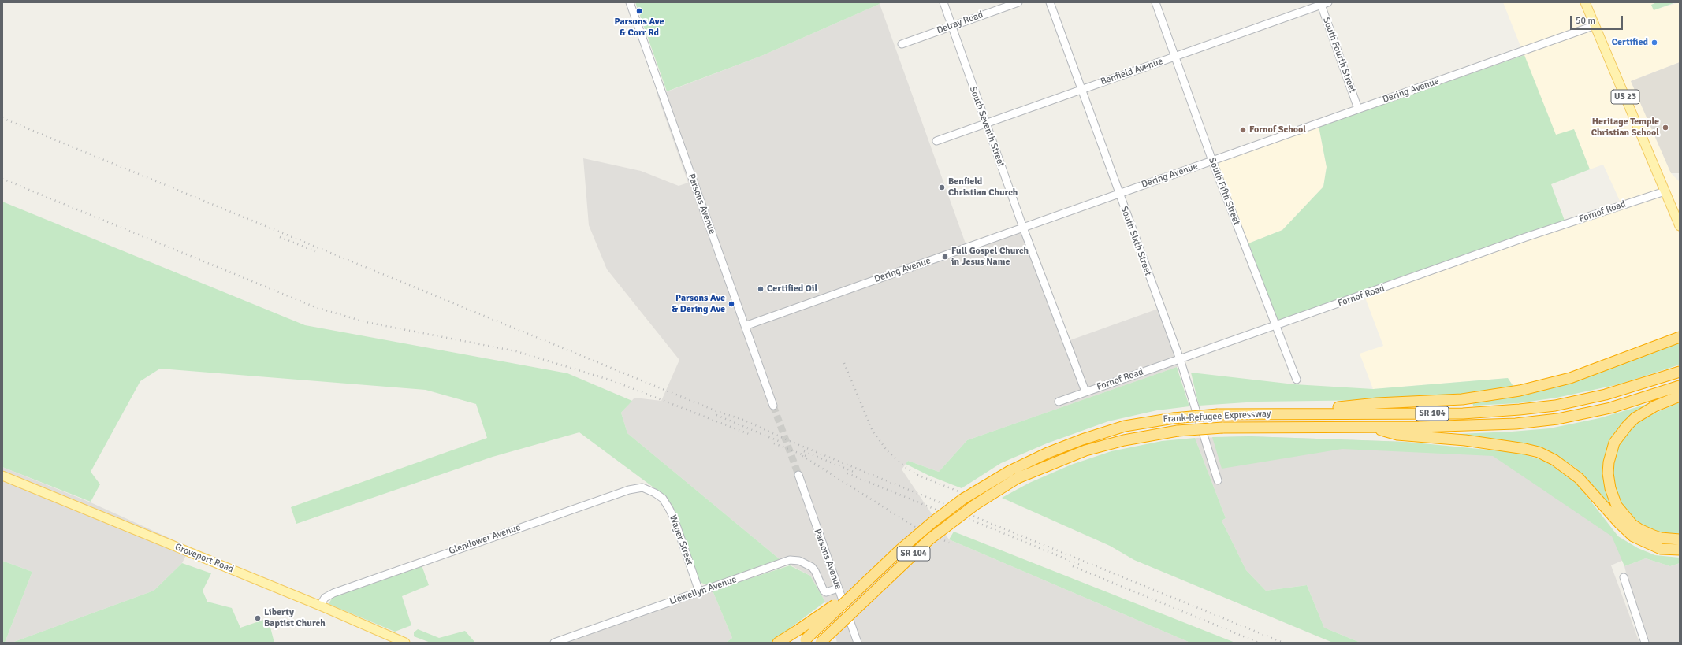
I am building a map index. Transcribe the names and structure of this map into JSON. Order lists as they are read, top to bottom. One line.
{"streets":{"highway":["SR 104","Frank-Refugee Expressway"],"main road":["US 23","Groveport Road"],"street":["Delray Road","South Fourth Street","Benfield Avenue","Dering Avenue","South Seventh Street","South Fifth Street","Parsons Avenue","Fornof Road","South Sixth Street","Glendower Avenue","Wager Street","Llewellyn Avenue"]},"crossings":[["Delray Road","South Seventh Street"],["South Fourth Street","Benfield Avenue"],["South Fourth Street","Dering Avenue"],["Benfield Avenue","South Seventh Street"],["Benfield Avenue","South Fifth Street"],["Benfield Avenue","South Sixth Street"],["Dering Avenue","US 23"],["Dering Avenue","South Seventh Street"],["Dering Avenue","South Fifth Street"],["Dering Avenue","Parsons Avenue"],["Dering Avenue","South Sixth Street"],["US 23","Fornof Road"],["South Seventh Street","Fornof Road"],["South Fifth Street","Fornof Road"],["Parsons Avenue","Llewellyn Avenue"],["Fornof Road","South Sixth Street"],["Glendower Avenue","Wager Street"],["Glendower Avenue","Groveport Road"],["Wager Street","Llewellyn Avenue"]],"places":["Parsons Ave & Corr Rd","Certified","Heritage Temple Christian School","Fornof School","Benfield Christian Church","Full Gospel Church in Jesus Name","Certified Oil","Parsons Ave & Dering Ave","Liberty Baptist Church"],"scale_bar":"50 m"}
